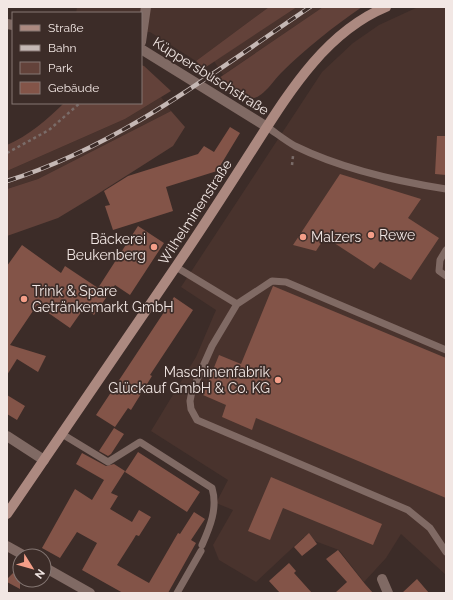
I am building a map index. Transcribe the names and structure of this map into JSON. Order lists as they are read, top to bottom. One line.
{"streets":{"street":["Küppersbuschstraße","Wilhelminenstraße"]},"crossings":[["Küppersbuschstraße","Wilhelminenstraße"]],"places":["Rewe","Malzers","Bäckerei Beukenberg","Trink & Spare Getränkemarkt GmbH","Maschinenfabrik Glückauf GmbH & Co. KG"],"legend":["Straße","Bahn","Park","Gebäude"],"north":"bottom right"}
